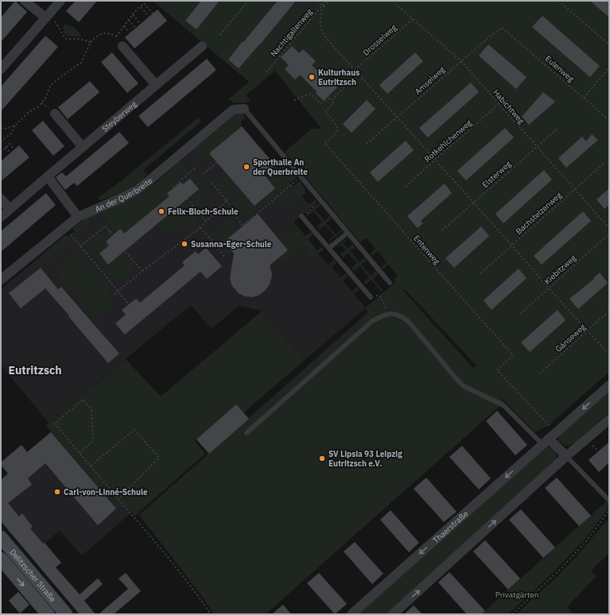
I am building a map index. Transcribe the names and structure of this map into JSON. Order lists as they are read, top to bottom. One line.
{"streets":{"main road":["Delitzscher Straße"],"street":["Steyberweg","An der Querbreite","Thaerstraße"],"path":["Nachtigallenweg","Drosselweg","Eulenweg","Amselweg","Habichtweg","Rotkehlchenweg","Elsterweg","Bachstelzenweg","Entenweg","Kiebitzweg","Gänseweg"]},"crossings":[["Drosselweg","Habichtweg"],["Eulenweg","Amselweg"],["Amselweg","Habichtweg"],["Habichtweg","Rotkehlchenweg"],["Habichtweg","Elsterweg"],["Habichtweg","Bachstelzenweg"],["Entenweg","Thaerstraße"]],"districts":["Eutritzsch"],"parks":["Privatgärten"],"places":["Kulturhaus Eutritzsch","Sporthalle An der Querbreite","Felix-Bloch-Schule","Susanna-Eger-Schule","SV Lipsia 93 Leipzig Eutritzsch e.V.","Carl-von-Linné-Schule"]}
